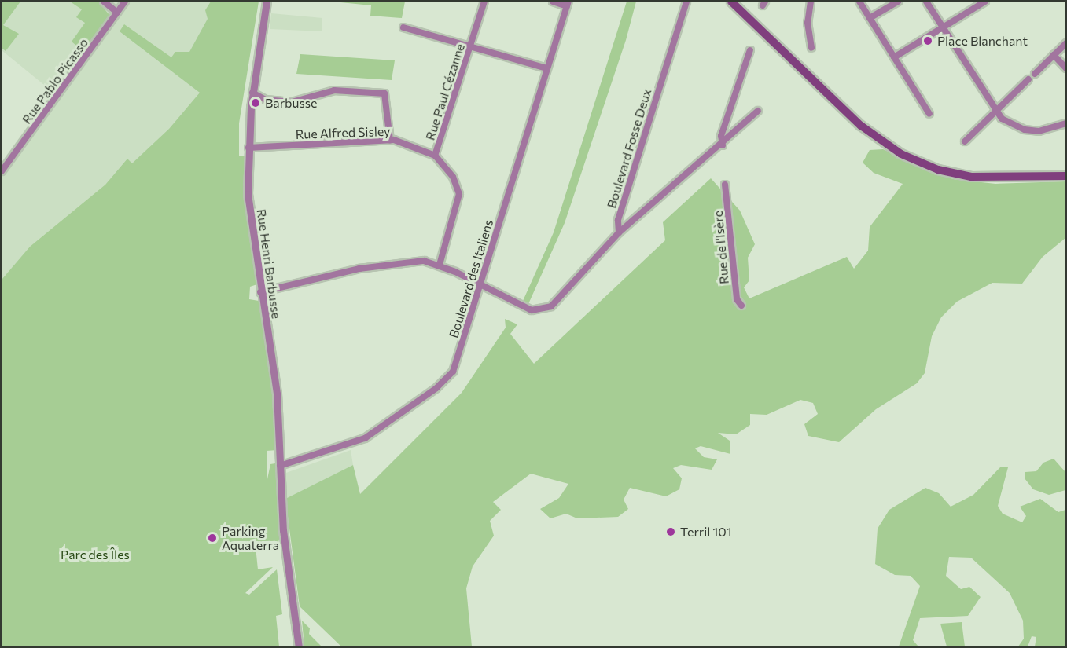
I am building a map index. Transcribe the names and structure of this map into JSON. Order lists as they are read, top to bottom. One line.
{"streets":{"street":["Rue Pablo Picasso","Rue Paul Cézanne","Rue Alfred Sisley","Boulevard Fosse Deux","Rue de l'Isère","Rue Henri Barbusse","Boulevard des Italiens"]},"crossings":[["Rue Paul Cézanne","Rue Alfred Sisley"],["Rue Alfred Sisley","Rue Henri Barbusse"],["Rue Henri Barbusse","Boulevard des Italiens"]],"parks":["Parc des Îles"],"places":["Place Blanchant","Barbusse","Terril 101","Parking Aquaterra"]}
